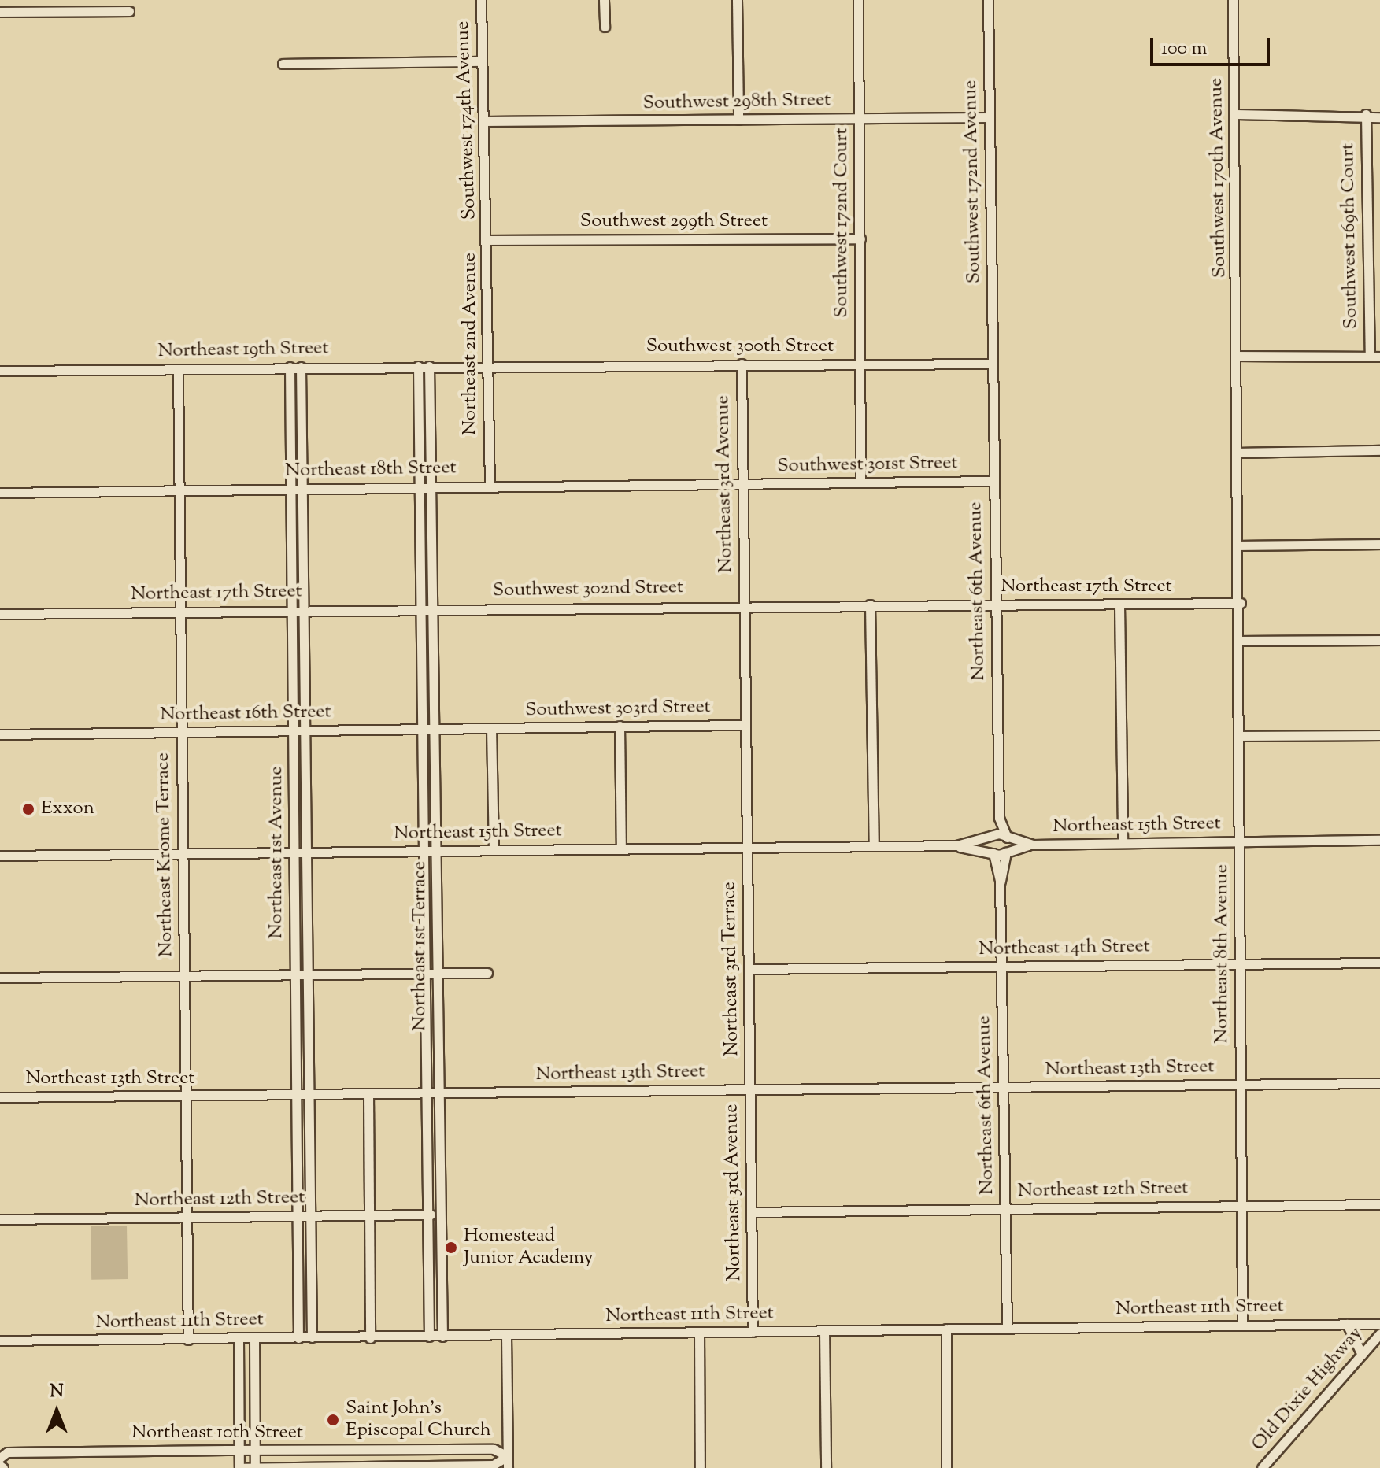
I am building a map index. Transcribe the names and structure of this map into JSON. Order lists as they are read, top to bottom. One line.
{"streets":{"street":["Southwest 298th Street","Southwest 174th Avenue","Southwest 170th Avenue","Southwest 172nd Avenue","Southwest 299th Street","Southwest 172nd Court","Southwest 169th Court","Northeast 2nd Avenue","Southwest 300th Street","Northeast 19th Street","Southwest 301st Street","Northeast 18th Street","Northeast 3rd Avenue","Northeast 17th Street","Southwest 302nd Street","Northeast 6th Avenue","Southwest 303rd Street","Northeast 16th Street","Northeast 15th Street","Northeast 1st Avenue","Northeast Krome Terrace","Northeast 1st Terrace","Northeast 14th Street","Northeast 8th Avenue","Northeast 3rd Terrace","Northeast 13th Street","Northeast 12th Street","Northeast 11th Street","Old Dixie Highway","Northeast 10th Street"]},"crossings":[["Southwest 298th Street","Southwest 174th Avenue"],["Southwest 298th Street","Southwest 172nd Avenue"],["Southwest 298th Street","Southwest 172nd Court"],["Southwest 174th Avenue","Southwest 299th Street"],["Southwest 174th Avenue","Northeast 2nd Avenue"],["Southwest 170th Avenue","Northeast 8th Avenue"],["Southwest 172nd Avenue","Southwest 300th Street"],["Southwest 172nd Avenue","Northeast 6th Avenue"],["Southwest 299th Street","Southwest 172nd Court"],["Southwest 299th Street","Northeast 2nd Avenue"],["Southwest 172nd Court","Southwest 300th Street"],["Southwest 172nd Court","Southwest 301st Street"],["Northeast 2nd Avenue","Southwest 300th Street"],["Northeast 2nd Avenue","Northeast 19th Street"],["Northeast 2nd Avenue","Northeast 18th Street"],["Southwest 300th Street","Northeast 19th Street"],["Southwest 300th Street","Northeast 3rd Avenue"],["Southwest 300th Street","Northeast 6th Avenue"],["Northeast 19th Street","Northeast 1st Avenue"],["Northeast 19th Street","Northeast Krome Terrace"],["Northeast 19th Street","Northeast 1st Terrace"],["Southwest 301st Street","Northeast 18th Street"],["Southwest 301st Street","Northeast 3rd Avenue"],["Southwest 301st Street","Northeast 6th Avenue"],["Northeast 18th Street","Northeast 3rd Avenue"],["Northeast 18th Street","Northeast 1st Avenue"],["Northeast 18th Street","Northeast Krome Terrace"],["Northeast 18th Street","Northeast 1st Terrace"],["Northeast 3rd Avenue","Northeast 17th Street"],["Northeast 3rd Avenue","Southwest 302nd Street"],["Northeast 3rd Avenue","Southwest 303rd Street"],["Northeast 3rd Avenue","Northeast 3rd Terrace"],["Northeast 3rd Avenue","Northeast 13th Street"],["Northeast 3rd Avenue","Northeast 12th Street"],["Northeast 3rd Avenue","Northeast 11th Street"],["Northeast 17th Street","Southwest 302nd Street"],["Northeast 17th Street","Northeast 6th Avenue"],["Northeast 17th Street","Northeast 1st Avenue"],["Northeast 17th Street","Northeast Krome Terrace"],["Northeast 17th Street","Northeast 1st Terrace"],["Northeast 17th Street","Northeast 8th Avenue"],["Southwest 302nd Street","Northeast 1st Terrace"],["Northeast 6th Avenue","Northeast 15th Street"],["Northeast 6th Avenue","Northeast 14th Street"],["Northeast 6th Avenue","Northeast 13th Street"],["Northeast 6th Avenue","Northeast 12th Street"],["Northeast 6th Avenue","Northeast 11th Street"],["Southwest 303rd Street","Northeast 16th Street"],["Southwest 303rd Street","Northeast 3rd Terrace"],["Northeast 16th Street","Northeast 1st Avenue"],["Northeast 16th Street","Northeast Krome Terrace"],["Northeast 16th Street","Northeast 1st Terrace"],["Northeast 15th Street","Northeast 1st Avenue"],["Northeast 15th Street","Northeast Krome Terrace"],["Northeast 15th Street","Northeast 1st Terrace"],["Northeast 15th Street","Northeast 8th Avenue"],["Northeast 15th Street","Northeast 3rd Terrace"],["Northeast 1st Avenue","Northeast 13th Street"],["Northeast 1st Avenue","Northeast 12th Street"],["Northeast 1st Avenue","Northeast 11th Street"],["Northeast Krome Terrace","Northeast 13th Street"],["Northeast Krome Terrace","Northeast 12th Street"],["Northeast Krome Terrace","Northeast 11th Street"],["Northeast 1st Terrace","Northeast 13th Street"],["Northeast 1st Terrace","Northeast 12th Street"],["Northeast 1st Terrace","Northeast 11th Street"],["Northeast 14th Street","Northeast 8th Avenue"],["Northeast 14th Street","Northeast 3rd Terrace"],["Northeast 8th Avenue","Northeast 13th Street"],["Northeast 8th Avenue","Northeast 12th Street"],["Northeast 8th Avenue","Northeast 11th Street"],["Northeast 3rd Terrace","Northeast 13th Street"]],"places":["Exxon","Homestead Junior Academy","Saint John's Episcopal Church"],"scale_bar":"100 m","north":"top"}
